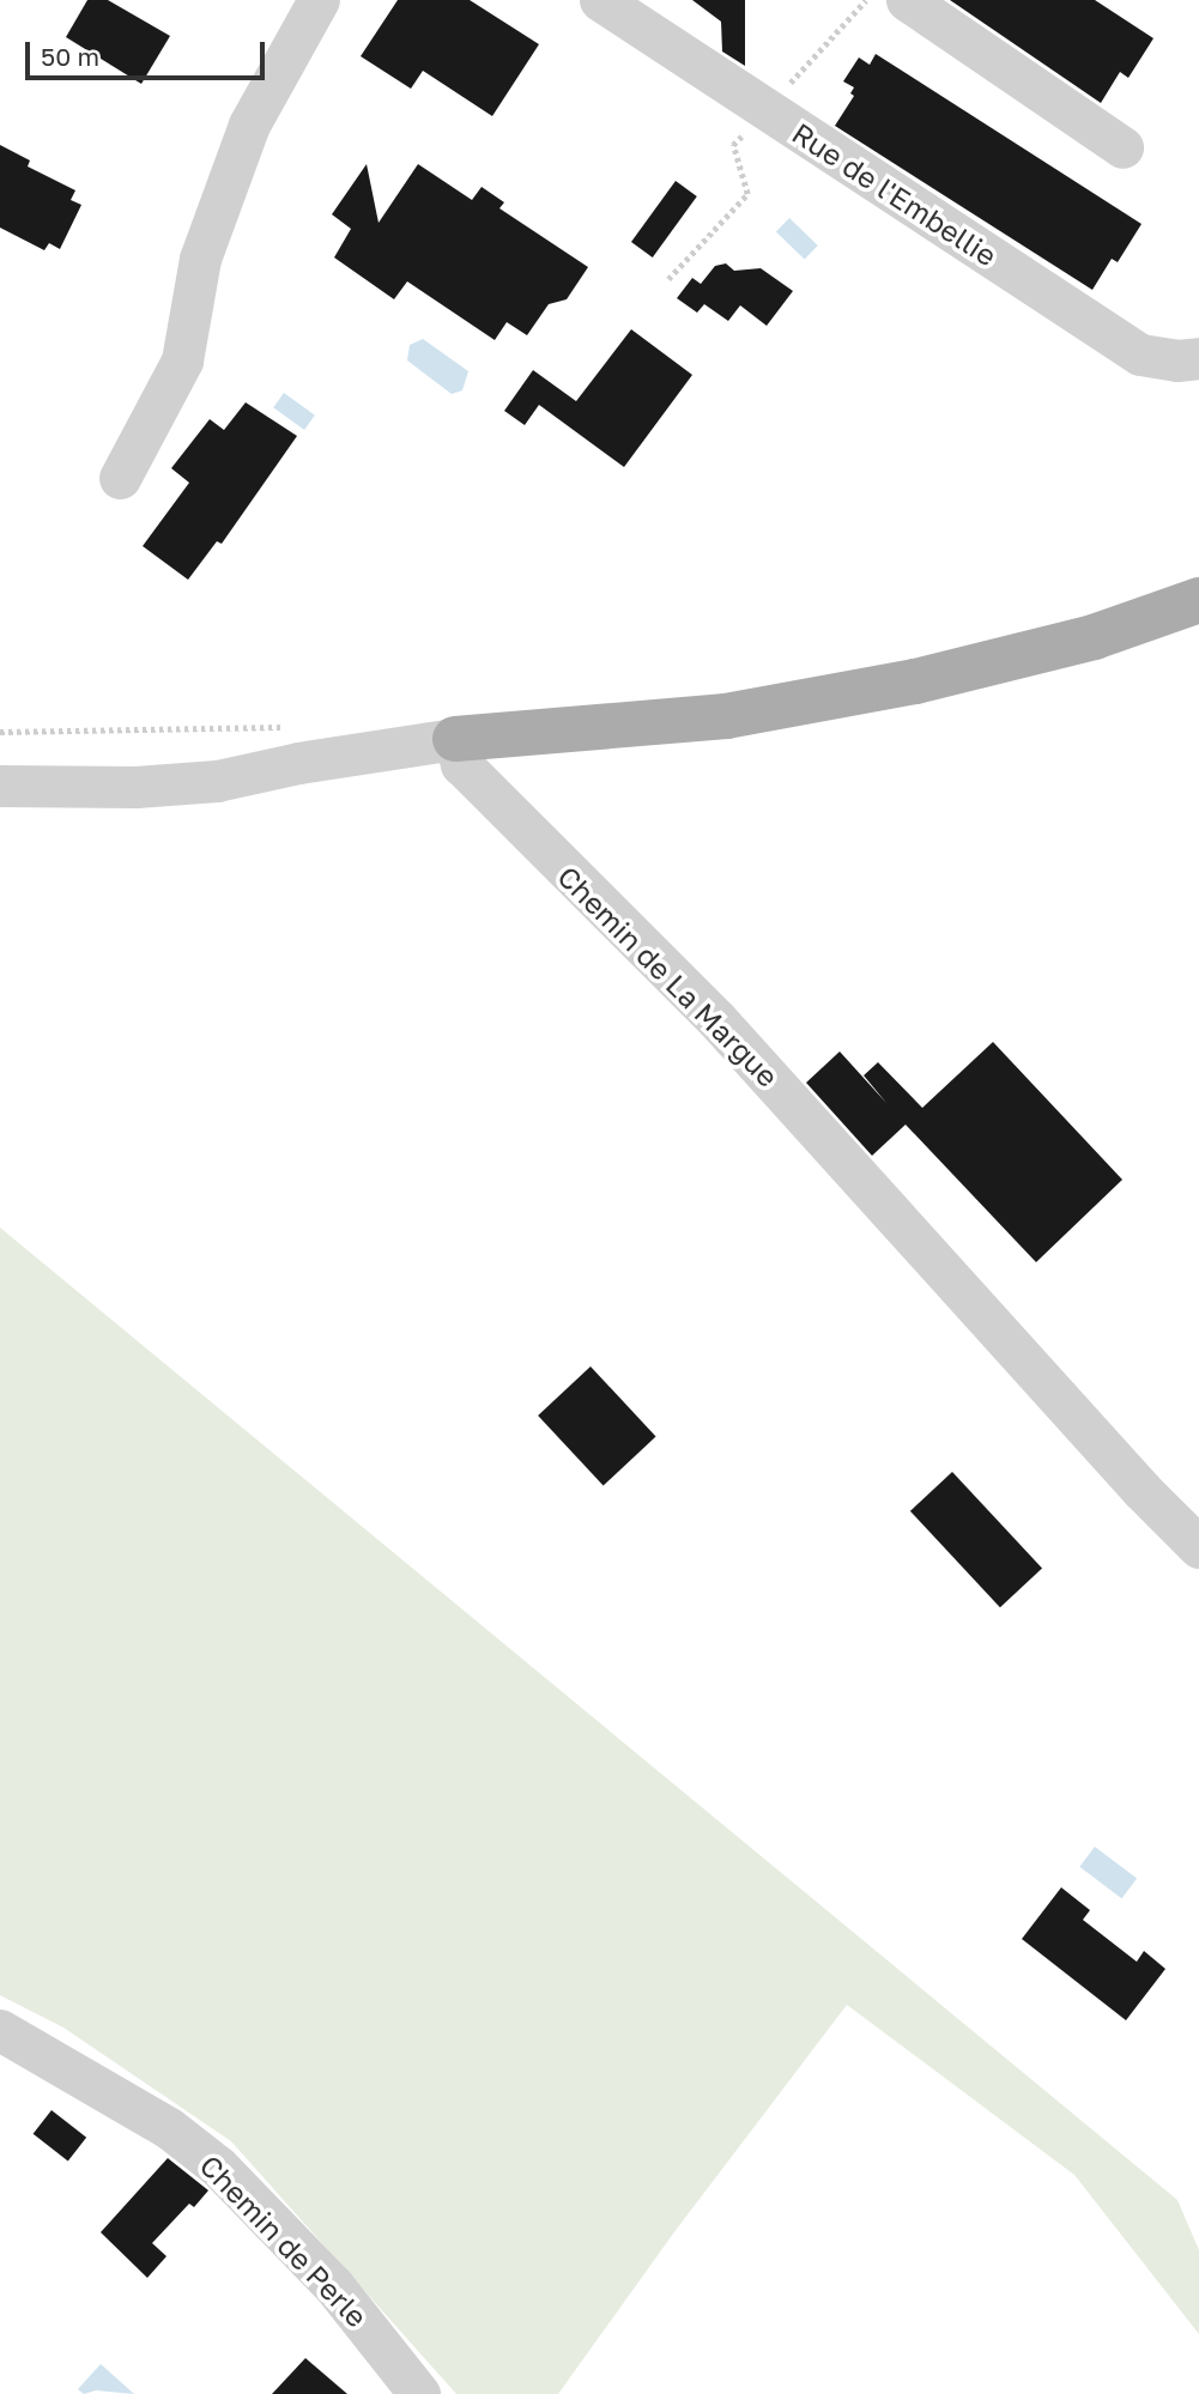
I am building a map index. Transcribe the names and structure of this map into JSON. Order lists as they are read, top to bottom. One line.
{"streets":{"street":["Rue de l'Embellie","Chemin de La Margue","Chemin de Perle"]},"scale_bar":"50 m"}
